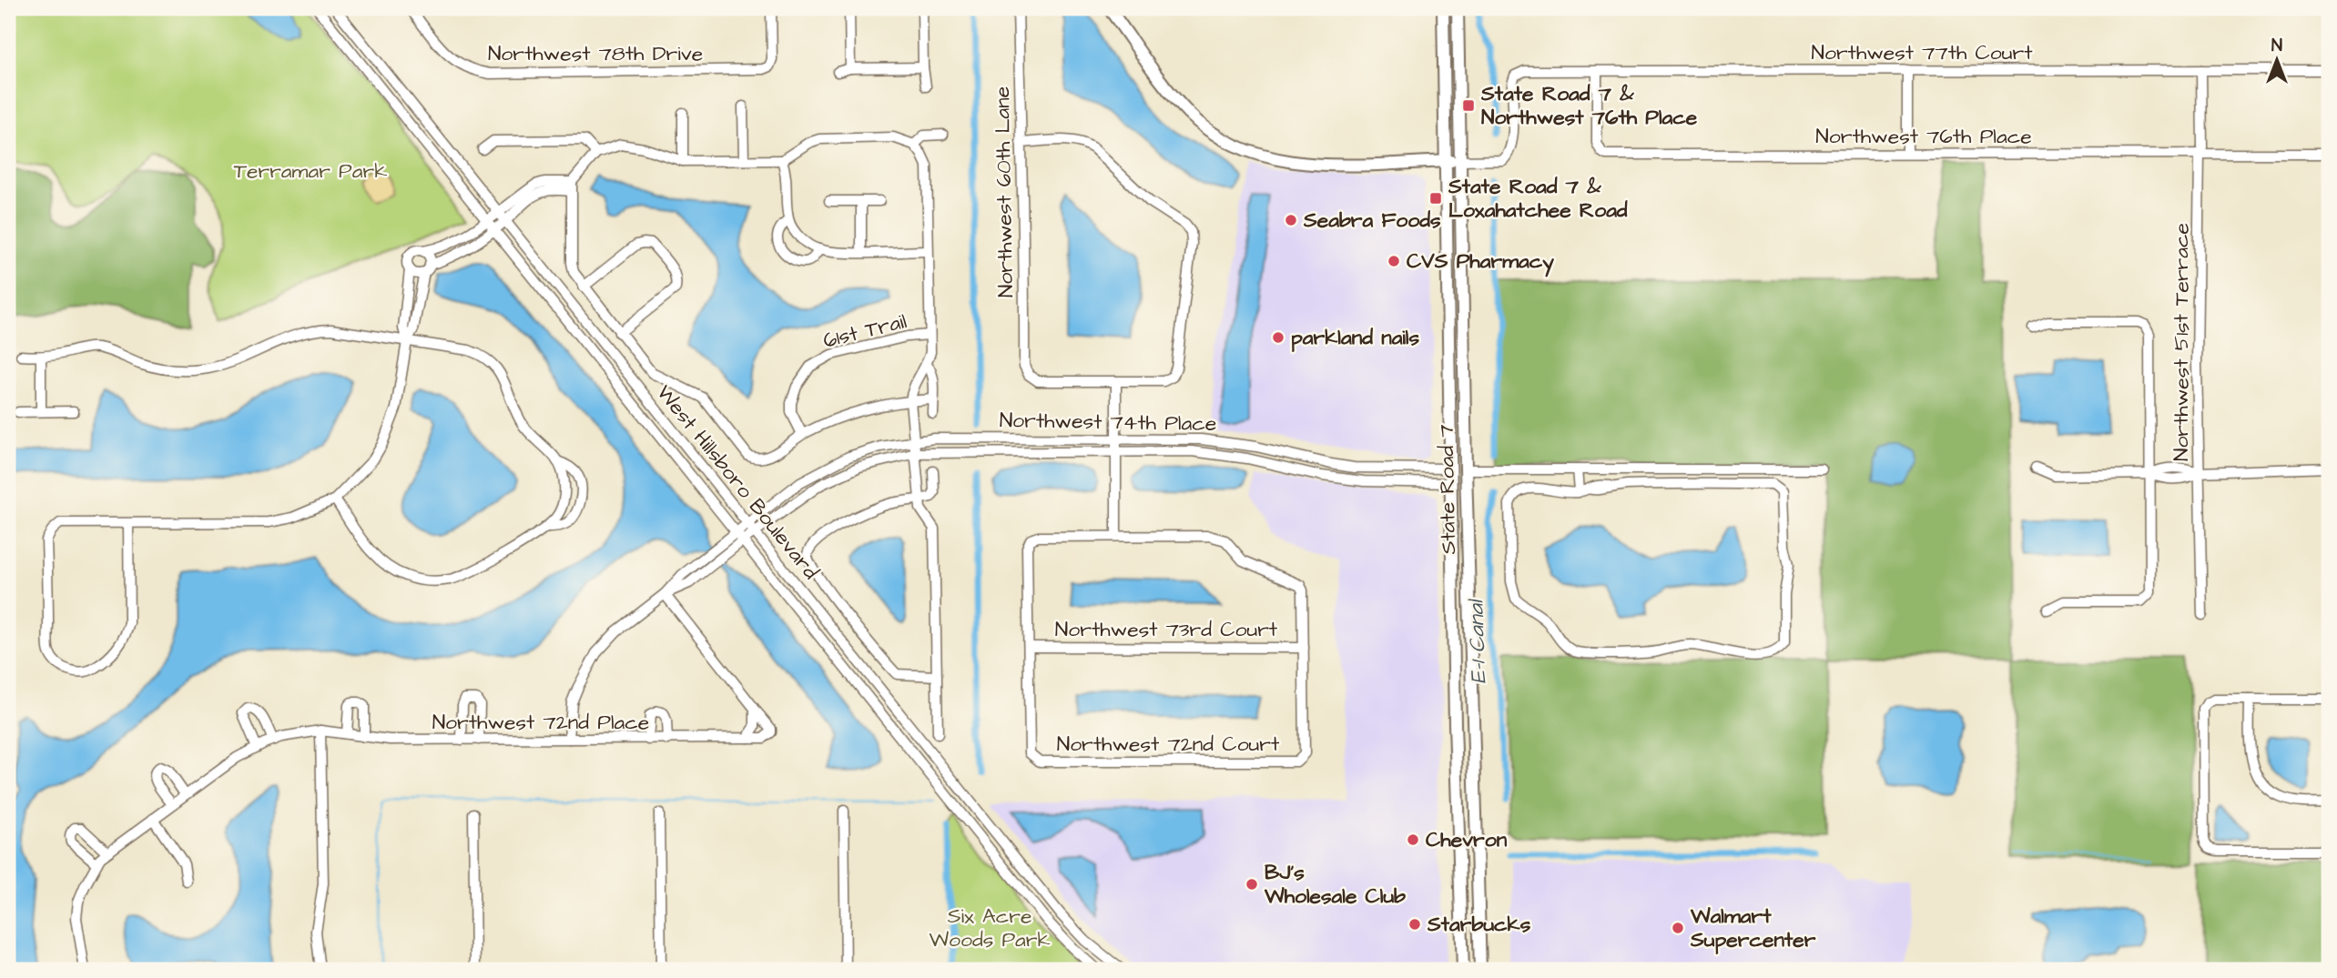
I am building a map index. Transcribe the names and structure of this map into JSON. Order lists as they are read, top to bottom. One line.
{"streets":{"main road":["State Road 7"],"street":["Northwest 77th Court","Northwest 78th Drive","Northwest 76th Place","Northwest 60th Lane","61st Trail","Northwest 51st Terrace","Northwest 74th Place","West Hillsboro Boulevard","Northwest 73rd Court","Northwest 72nd Place","Northwest 72nd Court"]},"crossings":[["Northwest 77th Court","Northwest 76th Place"],["Northwest 77th Court","Northwest 51st Terrace"],["Northwest 77th Court","State Road 7"],["Northwest 76th Place","Northwest 51st Terrace"],["Northwest 74th Place","West Hillsboro Boulevard"],["Northwest 74th Place","State Road 7"],["Northwest 73rd Court","Northwest 72nd Court"]],"water":["E-1 Canal"],"parks":["Terramar Park","Six Acre Woods Park"],"places":{"transit":["State Road 7 & Northwest 76th Place","State Road 7 & Loxahatchee Road"],"other":["Seabra Foods","CVS Pharmacy","parkland nails","Chevron","BJ's Wholesale Club","Starbucks","Walmart Supercenter"]},"north":"top"}
